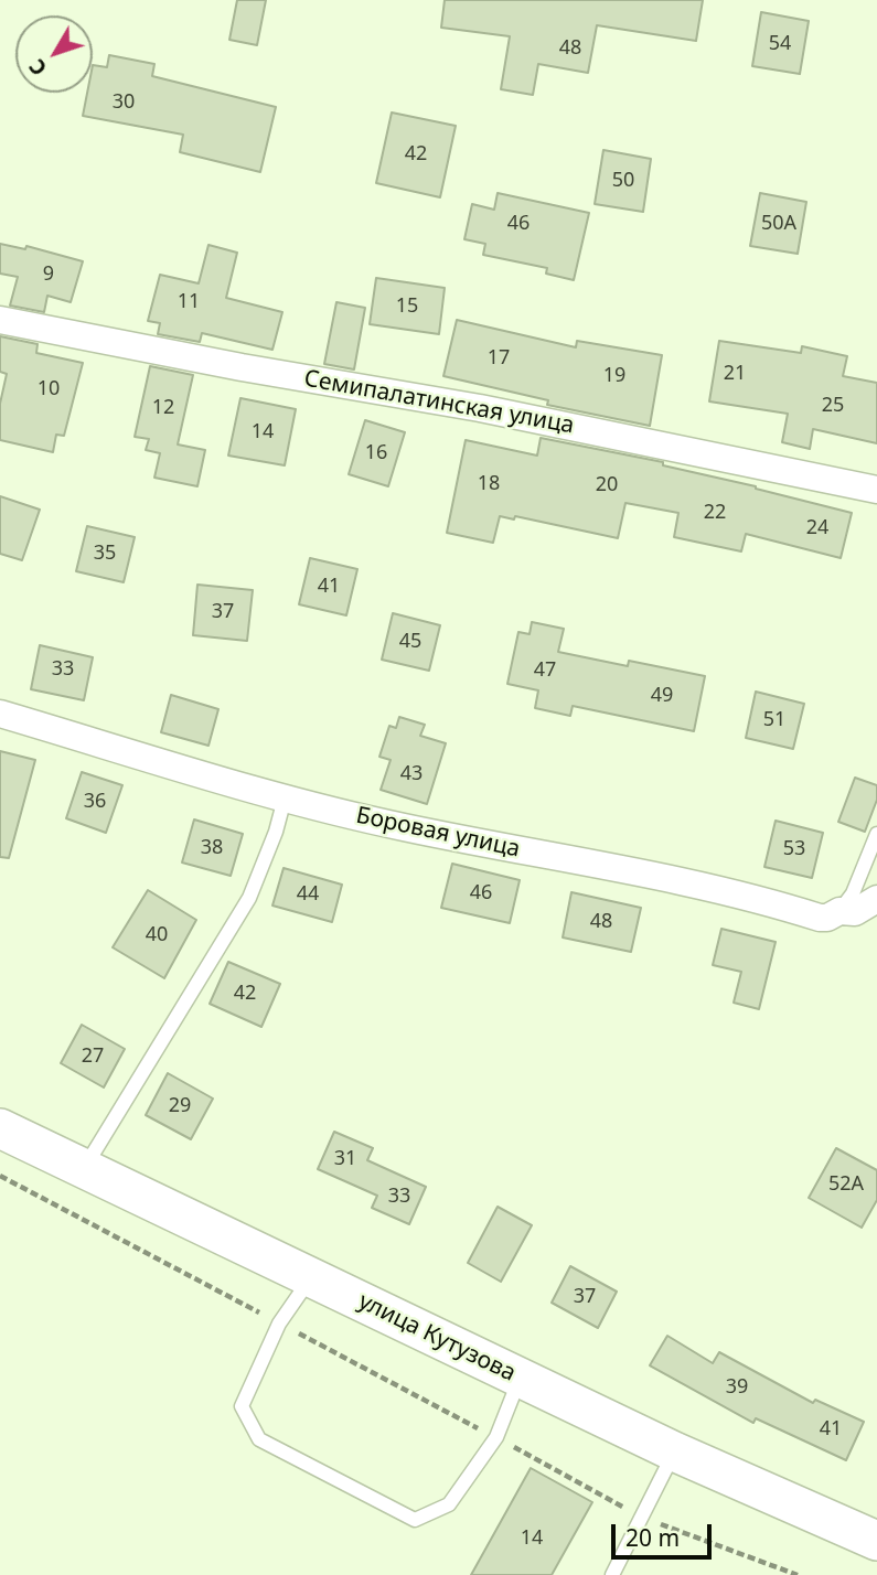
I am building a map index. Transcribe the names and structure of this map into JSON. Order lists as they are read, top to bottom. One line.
{"streets":{"main road":["улица Кутузова"],"street":["Семипалатинская улица","Боровая улица"]},"house_numbers":["54","48","30","42","50","46","50А","9","11","15","17","21","19","10","25","12","14","16","18","20","22","24","35","41","37","45","33","47","49","51","43","36","38","53","46","44","48","40","42","27","29","31","52А","33","37","39","41","14"],"scale_bar":"20 m","north":"bottom left"}
